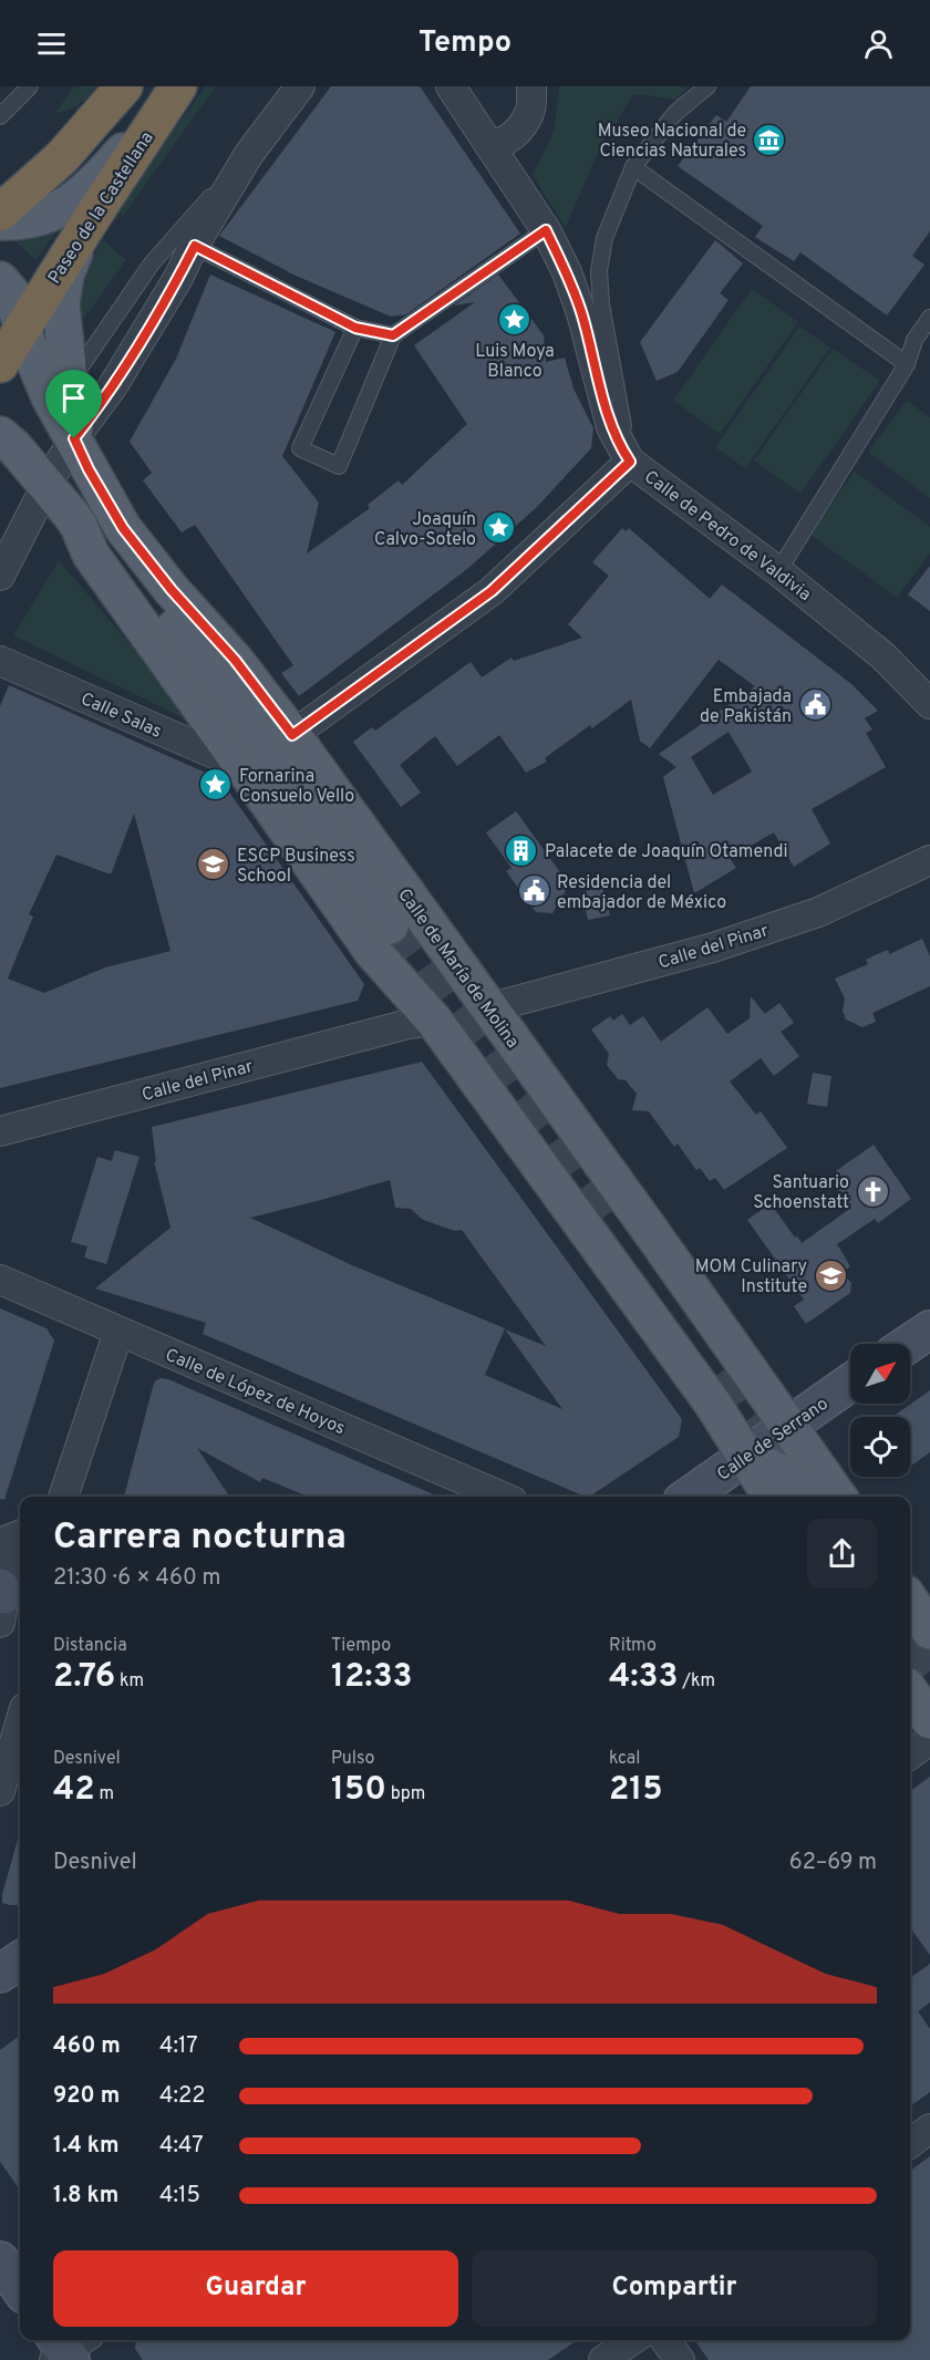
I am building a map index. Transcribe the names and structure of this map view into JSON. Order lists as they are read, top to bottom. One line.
{"streets":{"highway":["Paseo de la Castellana"],"main road":["Calle de María de Molina","Calle de Serrano"],"street":["Calle de Pedro de Valdivia","Calle Salas","Calle del Pinar","Calle de López de Hoyos"]},"crossings":[["Calle Salas","Calle de María de Molina"],["Calle del Pinar","Calle de María de Molina"],["Calle de María de Molina","Calle de Serrano"]],"places":{"museum":["Museo Nacional de Ciencias Naturales"],"place":["Luis Moya Blanco","Joaquín Calvo-Sotelo","Fornarina Consuelo Vello"],"public building":["Embajada de Pakistán","Residencia del embajador de México"],"building":["Palacete de Joaquín Otamendi"],"school or university":["ESCP Business School","MOM Culinary Institute"],"church":["Santuario Schoenstatt"]},"north":"top right","page":{"header":"Tempo","heading":["Carrera nocturna","21:30 · 6 × 460 m"],"stats":[["Distancia","2.76 km"],["Tiempo","12:33"],["Ritmo","4:33 /km"],["Desnivel","42 m"],["Pulso","150 bpm"],["kcal","215"]],"chart":["Desnivel","62–69 m"],"list":[{"name":"460 m","note":"4:17"},{"name":"920 m","note":"4:22"},{"name":"1.4 km","note":"4:47"},{"name":"1.8 km","note":"4:15"}],"buttons":["Guardar","Compartir"]}}
